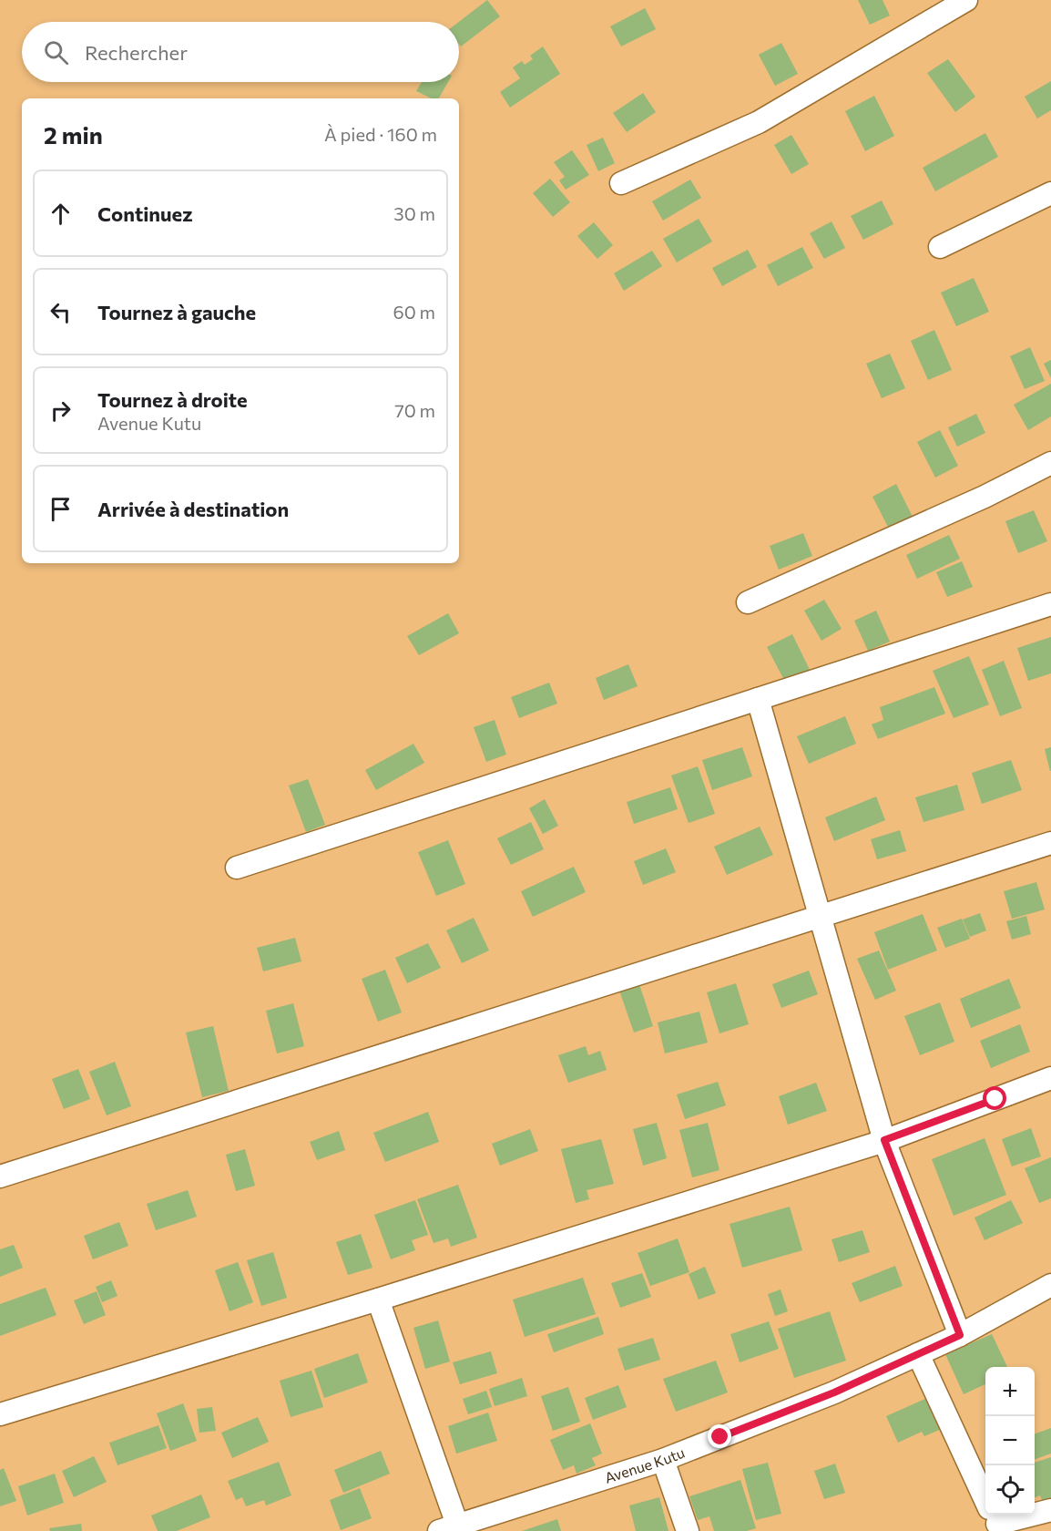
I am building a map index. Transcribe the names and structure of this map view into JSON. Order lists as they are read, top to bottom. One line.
{"streets":{"street":["Avenue Kutu"]},"page":{"search":"Rechercher","heading":["2 min","À pied · 160 m"],"list":[["Continuez","30 m"],["Tournez à gauche","60 m"],["Tournez à droite","Avenue Kutu","70 m"],"Arrivée à destination"],"map_buttons":["+","−"]}}
